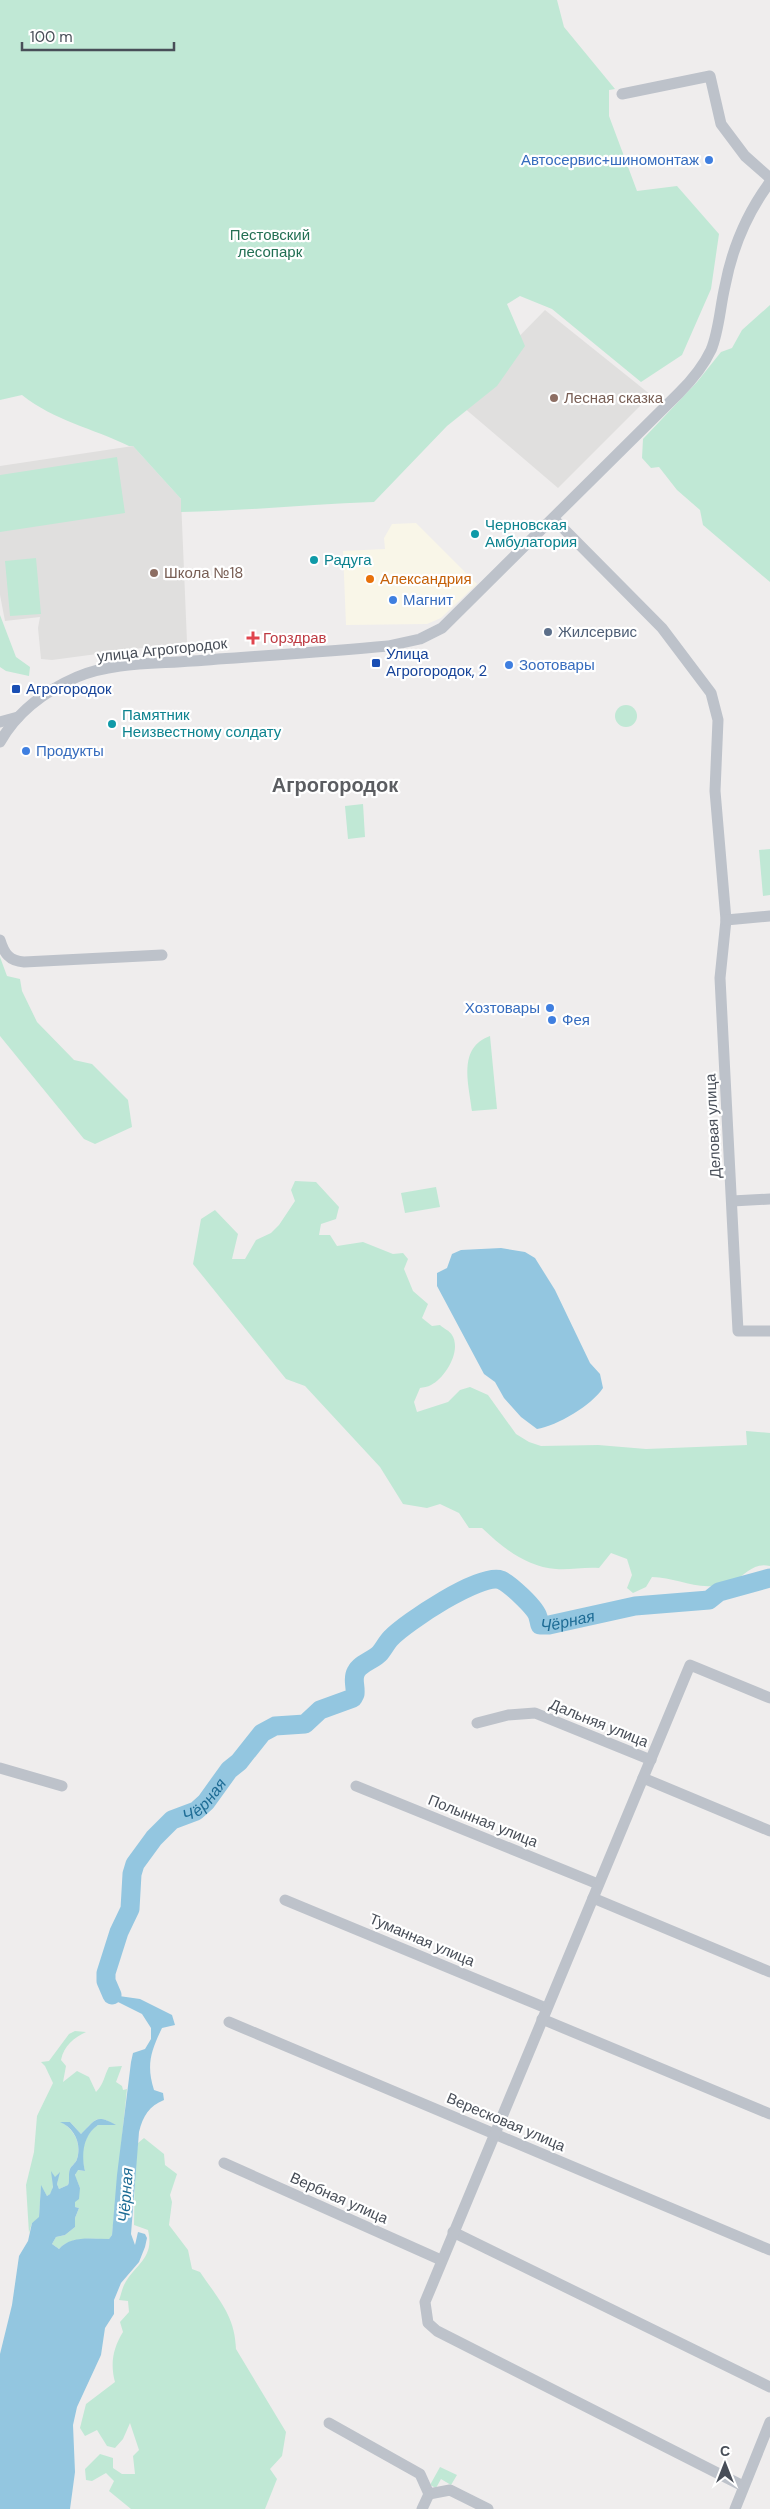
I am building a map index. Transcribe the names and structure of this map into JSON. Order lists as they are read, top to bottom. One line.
{"streets":{"street":["улица Агрогородок","Деловая улица","Дальняя улица","Полынная улица","Туманная улица","Вересковая улица","Вербная улица"]},"crossings":[["улица Агрогородок","Деловая улица"]],"districts":["Агрогородок"],"water":["Чёрная"],"parks":["Пестовский лесопарк"],"places":{"other":["Автосервис+шиномонтаж","Лесная сказка","Черновская Амбулатория","Радуга","Школа №18","Александрия","Магнит","Жилсервис","Зоотовары","Памятник Неизвестному солдату","Продукты","Хозтовары","Фея"],"health":["Горздрав"],"transit":["Улица Агрогородок, 2","Агрогородок"]},"scale_bar":"100 m","north":"top"}
